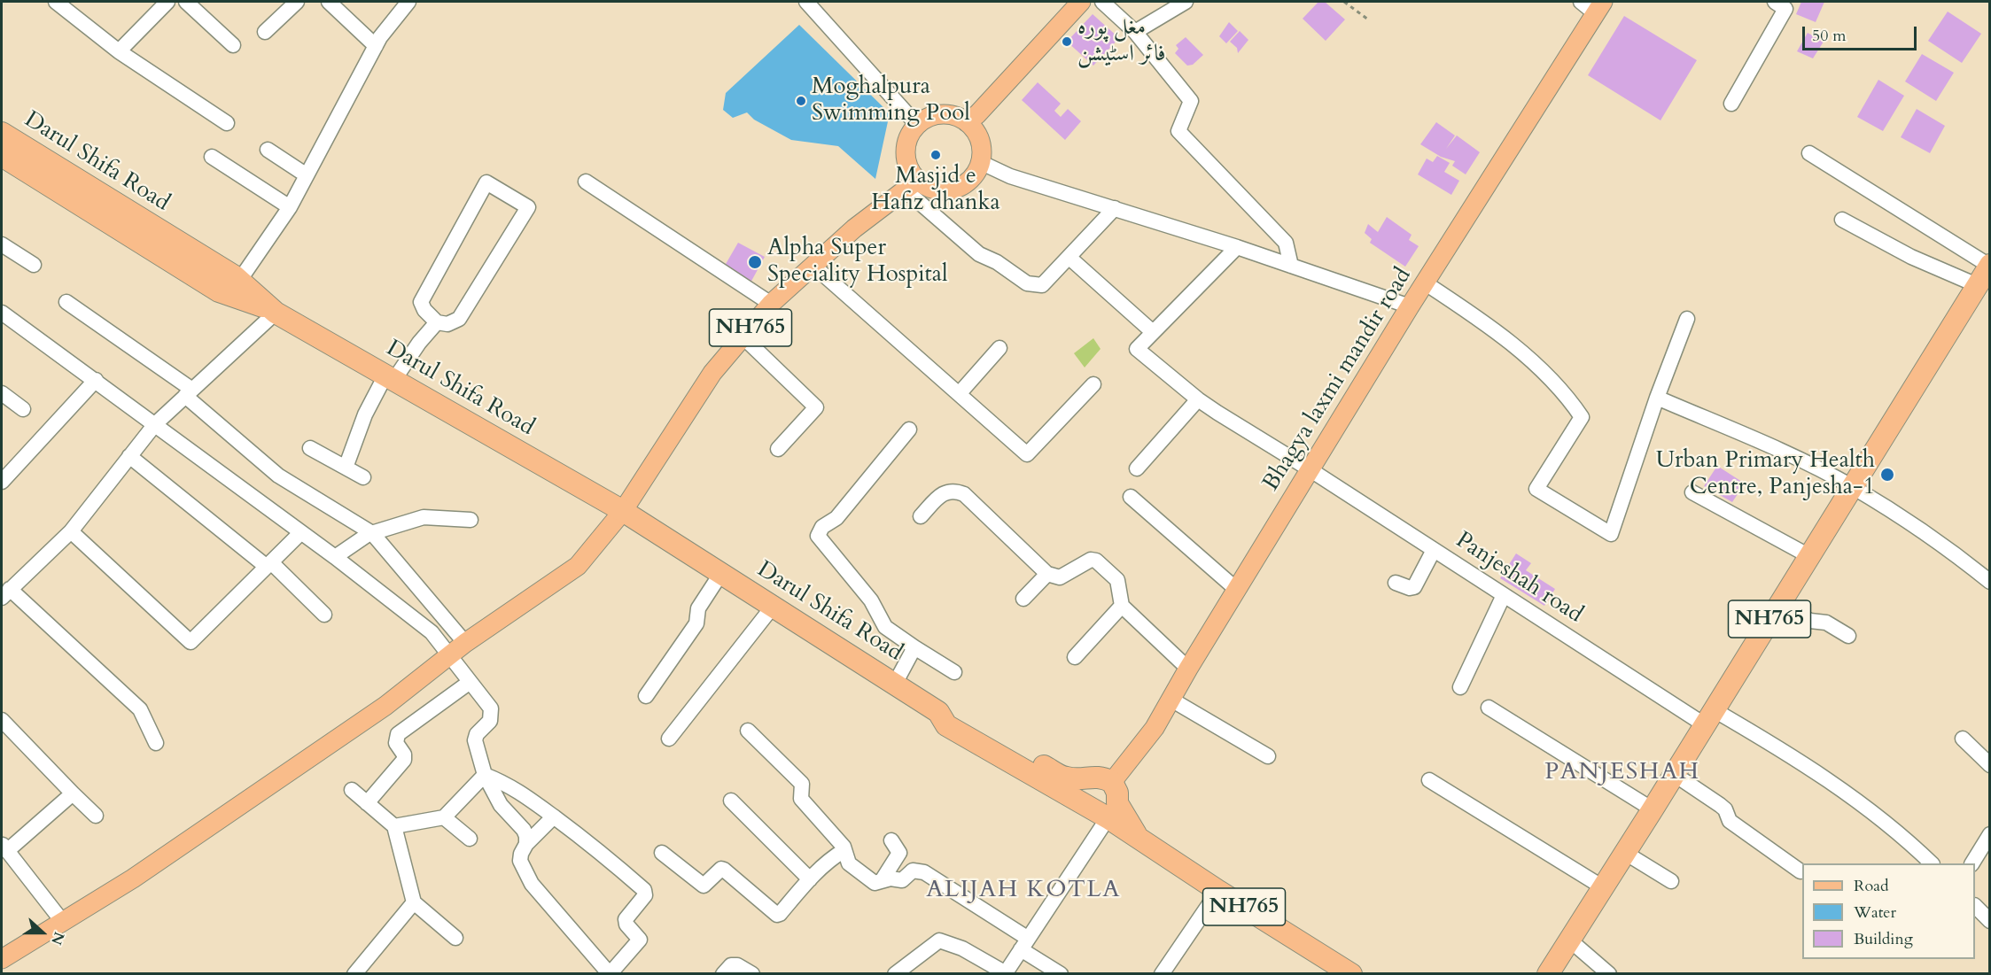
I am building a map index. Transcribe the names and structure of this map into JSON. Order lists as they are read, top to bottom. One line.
{"streets":{"highway":["Darul Shifa Road","NH765"],"main road":["Bhagya laxmi mandir road"],"street":["Panjeshah road"]},"crossings":[["Darul Shifa Road","NH765"],["NH765","Bhagya laxmi mandir road"],["NH765","Panjeshah road"],["Bhagya laxmi mandir road","Panjeshah road"]],"districts":["PANJESHAH","ALIJAH KOTLA"],"places":["مغل پورہ فائر اسٹیشن","Moghalpura Swimming Pool","Masjid e Hafiz dhanka","Alpha Super Speciality Hospital","Urban Primary Health Centre, Panjesha-1"],"legend":["Road","Water","Building"],"scale_bar":"50 m","north":"right"}
